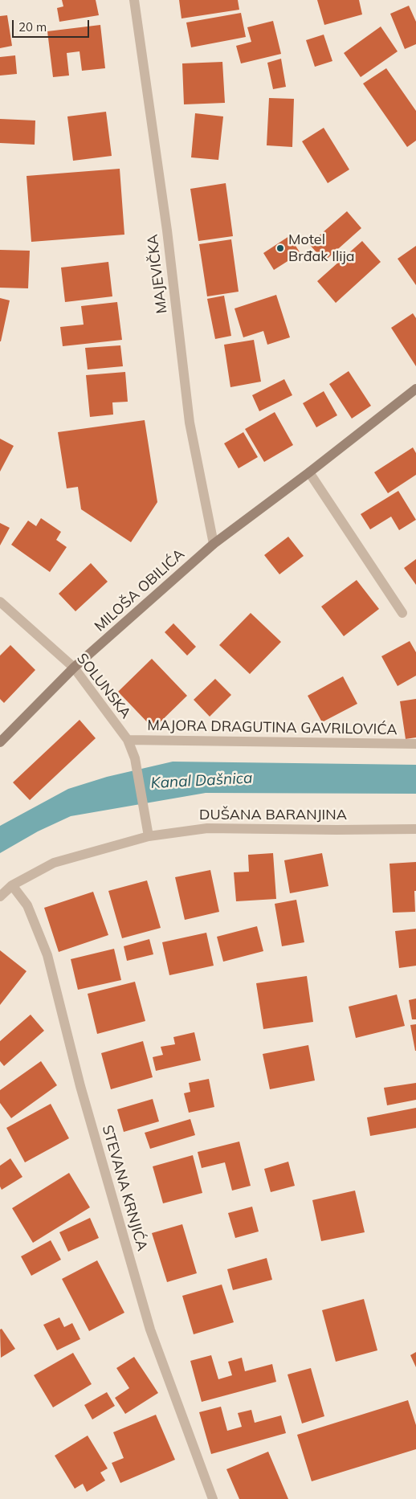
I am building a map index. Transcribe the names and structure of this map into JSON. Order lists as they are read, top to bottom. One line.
{"streets":{"main road":["MILOŠA OBILIĆA"],"street":["MAJEVIČKA","SOLUNSKA","MAJORA DRAGUTINA GAVRILOVIĆA","DUŠANA BARANJINA","STEVANA KRNJIĆA"]},"crossings":[["MAJEVIČKA","MILOŠA OBILIĆA"],["MILOŠA OBILIĆA","SOLUNSKA"],["SOLUNSKA","MAJORA DRAGUTINA GAVRILOVIĆA"],["SOLUNSKA","DUŠANA BARANJINA"],["DUŠANA BARANJINA","STEVANA KRNJIĆA"]],"water":["Kanal Dašnica"],"places":["Motel Brđak Ilija"],"scale_bar":"20 m"}
